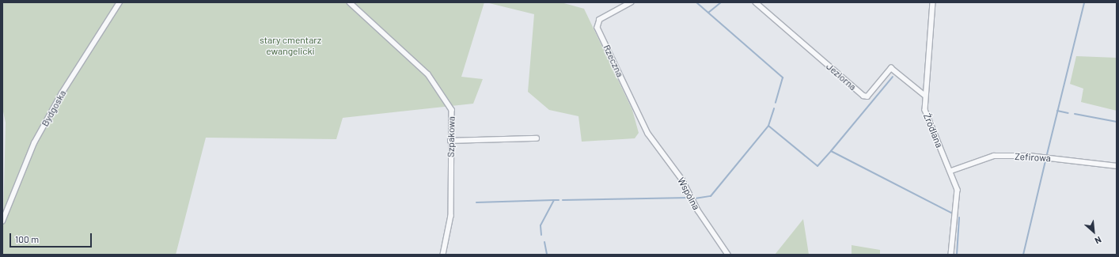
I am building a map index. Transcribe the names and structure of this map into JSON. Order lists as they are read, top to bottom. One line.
{"streets":{"street":["Rzeczna","Jeziorna","Bydgoska","Źródlana","Szpakowa","Zefirowa","Wspólna"]},"crossings":[["Rzeczna","Wspólna"],["Jeziorna","Źródlana"],["Źródlana","Zefirowa"]],"parks":["stary cmentarz ewangelicki"],"scale_bar":"100 m","north":"bottom right"}
